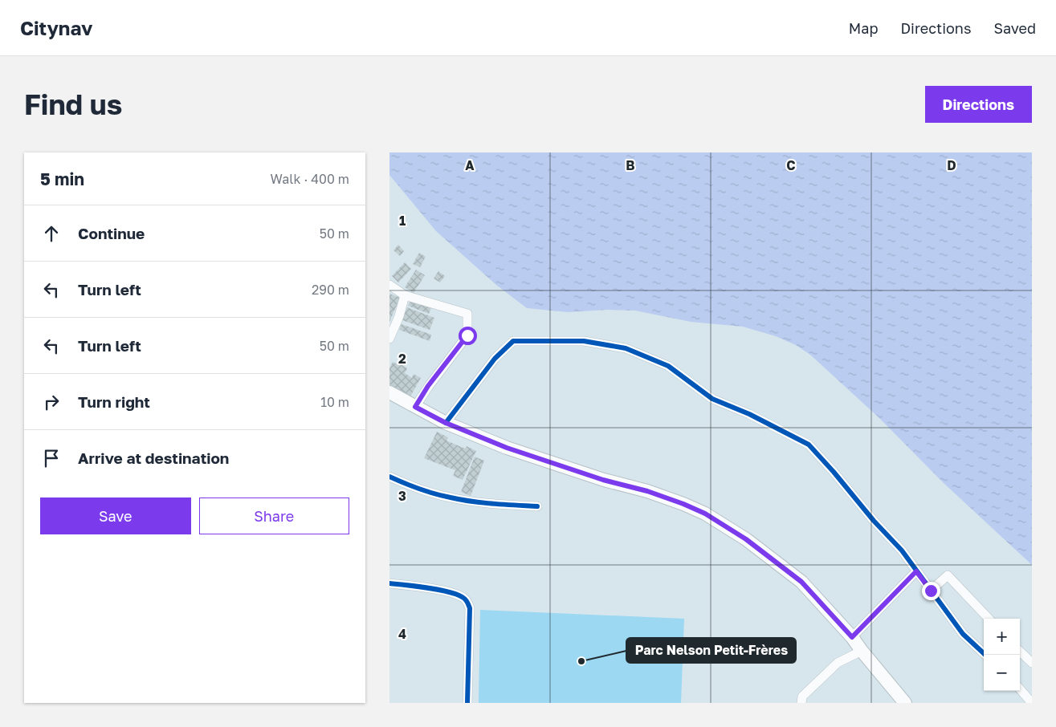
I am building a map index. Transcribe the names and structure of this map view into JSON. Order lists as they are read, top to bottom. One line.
{"places":["Parc Nelson Petit-Frères"],"page":{"header":"Citynav","nav":["Map","Directions","Saved"],"buttons":["Directions",["Save","Share"]],"title":"Find us","heading":["5 min","Walk · 400 m"],"list":[["Continue","50 m"],["Turn left","290 m"],["Turn left","50 m"],["Turn right","10 m"],"Arrive at destination"],"map_buttons":["+","−"]},"grid":{"columns":["A","B","C","D"],"rows":["1","2","3","4"]}}
